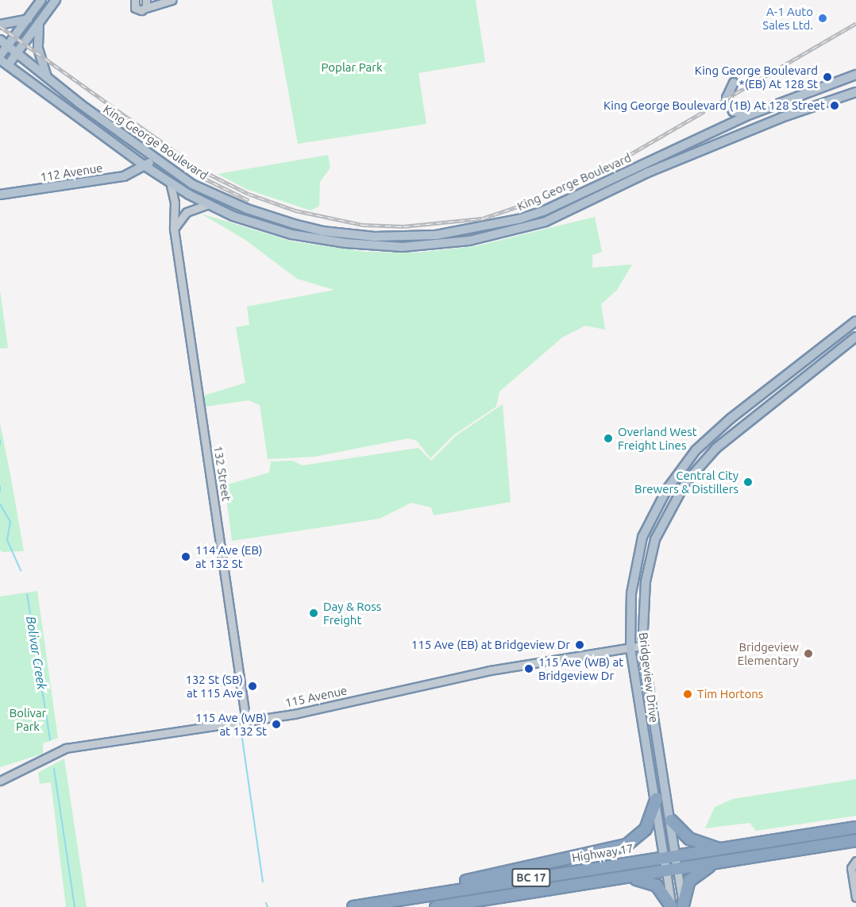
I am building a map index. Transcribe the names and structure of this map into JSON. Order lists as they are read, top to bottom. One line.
{"streets":{"highway":["Highway 17","BC 17"],"main road":["King George Boulevard","112 Avenue","Bridgeview Drive"],"street":["132 Street","115 Avenue"]},"crossings":[["King George Boulevard","112 Avenue"],["King George Boulevard","132 Street"],["132 Street","115 Avenue"],["Bridgeview Drive","115 Avenue"],["Bridgeview Drive","Highway 17"]],"water":["Bolivar Creek"],"parks":["Poplar Park","Bolivar Park"],"places":["A-1 Auto Sales Ltd.","King George Boulevard *(EB) At 128 St","King George Boulevard (1B) At 128 Street","Overland West Freight Lines","Central City Brewers & Distillers","114 Ave (EB) at 132 St","Day & Ross Freight","115 Ave (EB) at Bridgeview Dr","Bridgeview Elementary","115 Ave (WB) at Bridgeview Dr","132 St (SB) at 115 Ave","Tim Hortons","115 Ave (WB) at 132 St"]}
